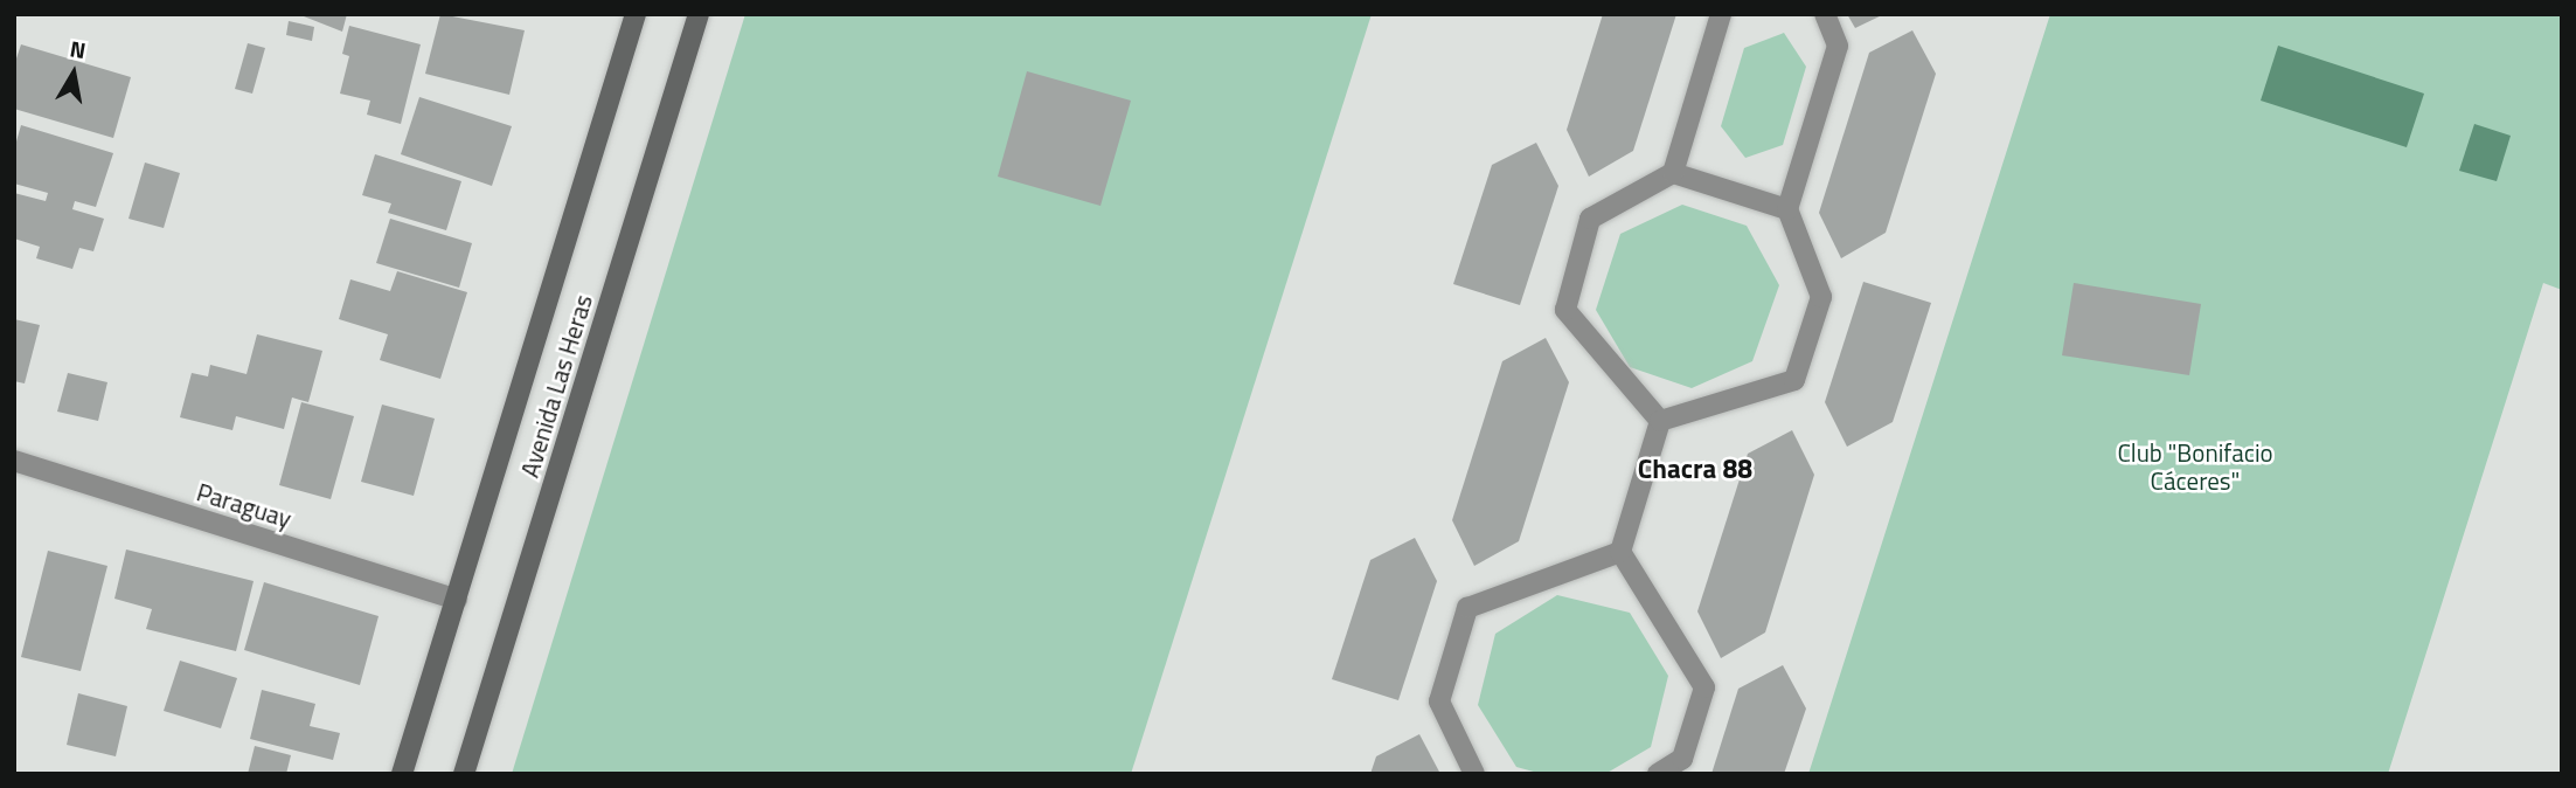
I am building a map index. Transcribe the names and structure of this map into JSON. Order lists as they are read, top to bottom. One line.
{"streets":{"main road":["Avenida Las Heras"],"street":["Paraguay"]},"crossings":[["Avenida Las Heras","Paraguay"]],"districts":["Chacra 88"],"parks":["Club \"Bonifacio Cáceres\""],"north":"top"}
